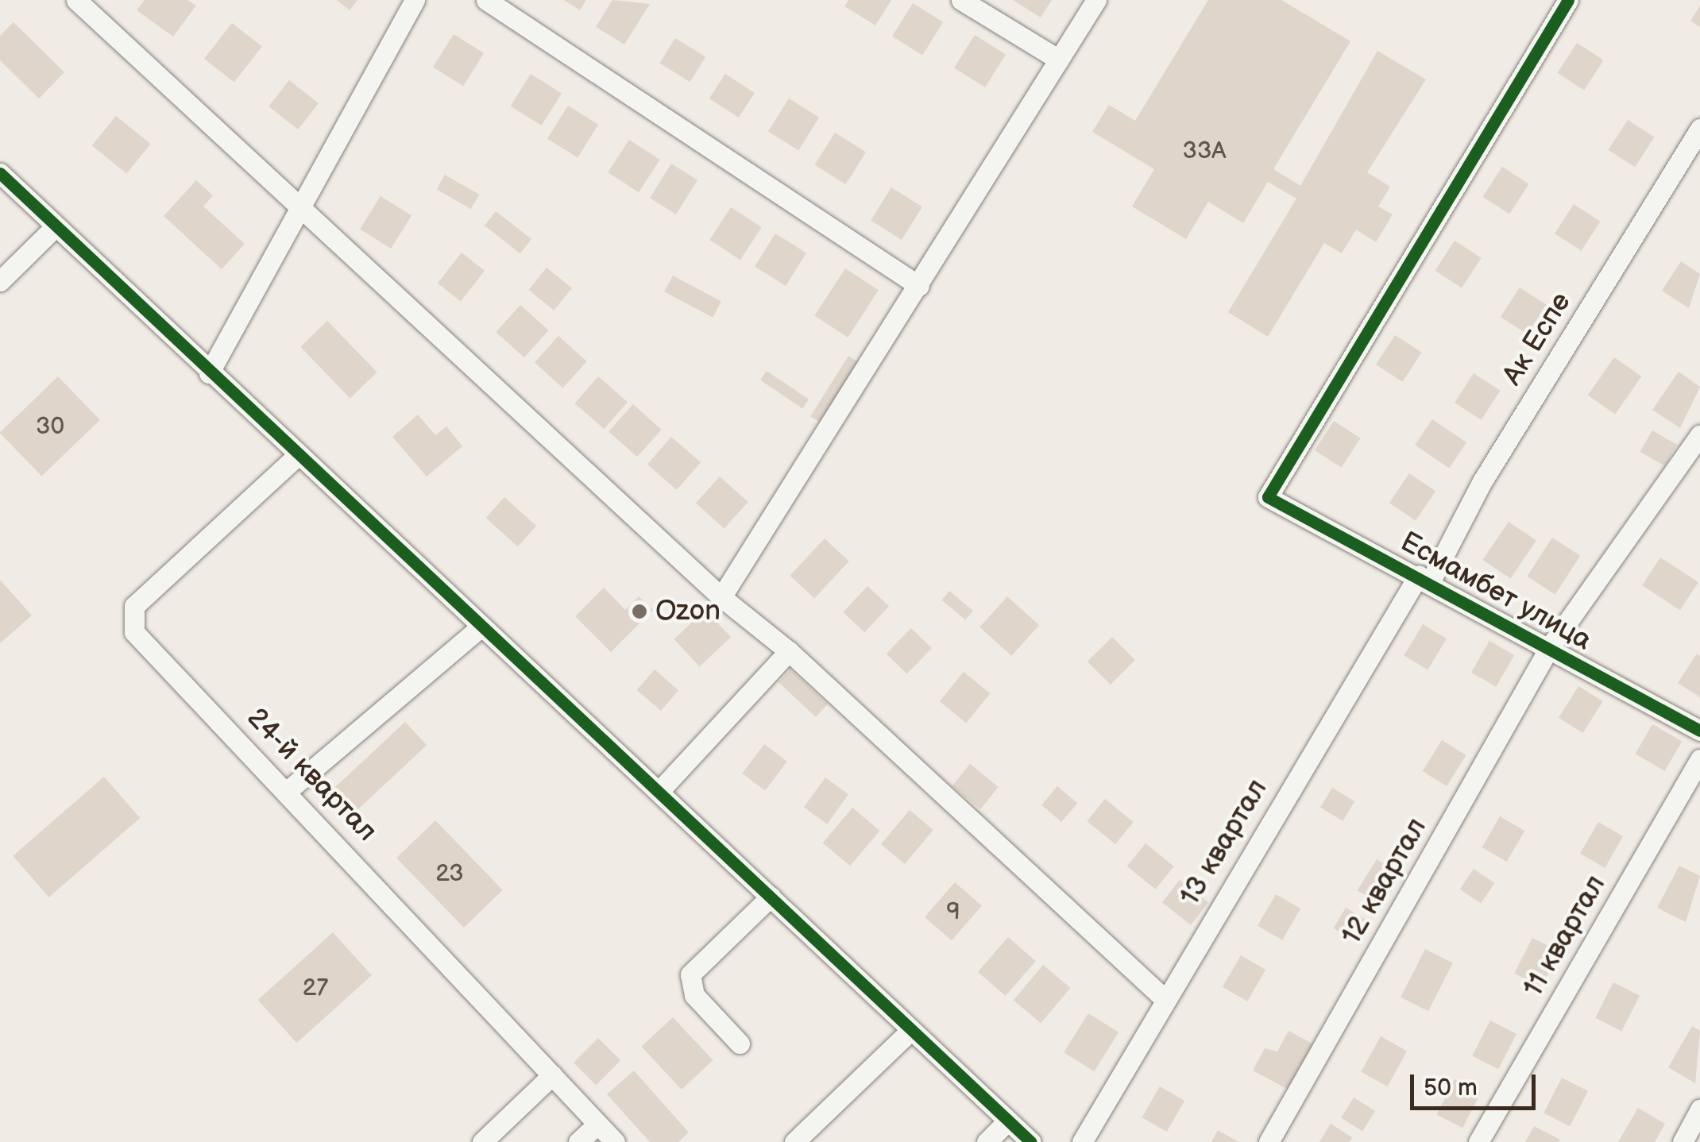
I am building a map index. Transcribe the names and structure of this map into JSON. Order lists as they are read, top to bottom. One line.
{"streets":{"street":["Ак Еспе","Есмамбет улица","24-й квартал","13 квартал","12 квартал","11 квартал"]},"crossings":[["Ак Еспе","Есмамбет улица"],["Ак Еспе","13 квартал"],["Есмамбет улица","13 квартал"],["Есмамбет улица","12 квартал"]],"places":["Ozon"],"house_numbers":["33А","30","23","9","27"],"scale_bar":"50 m"}
